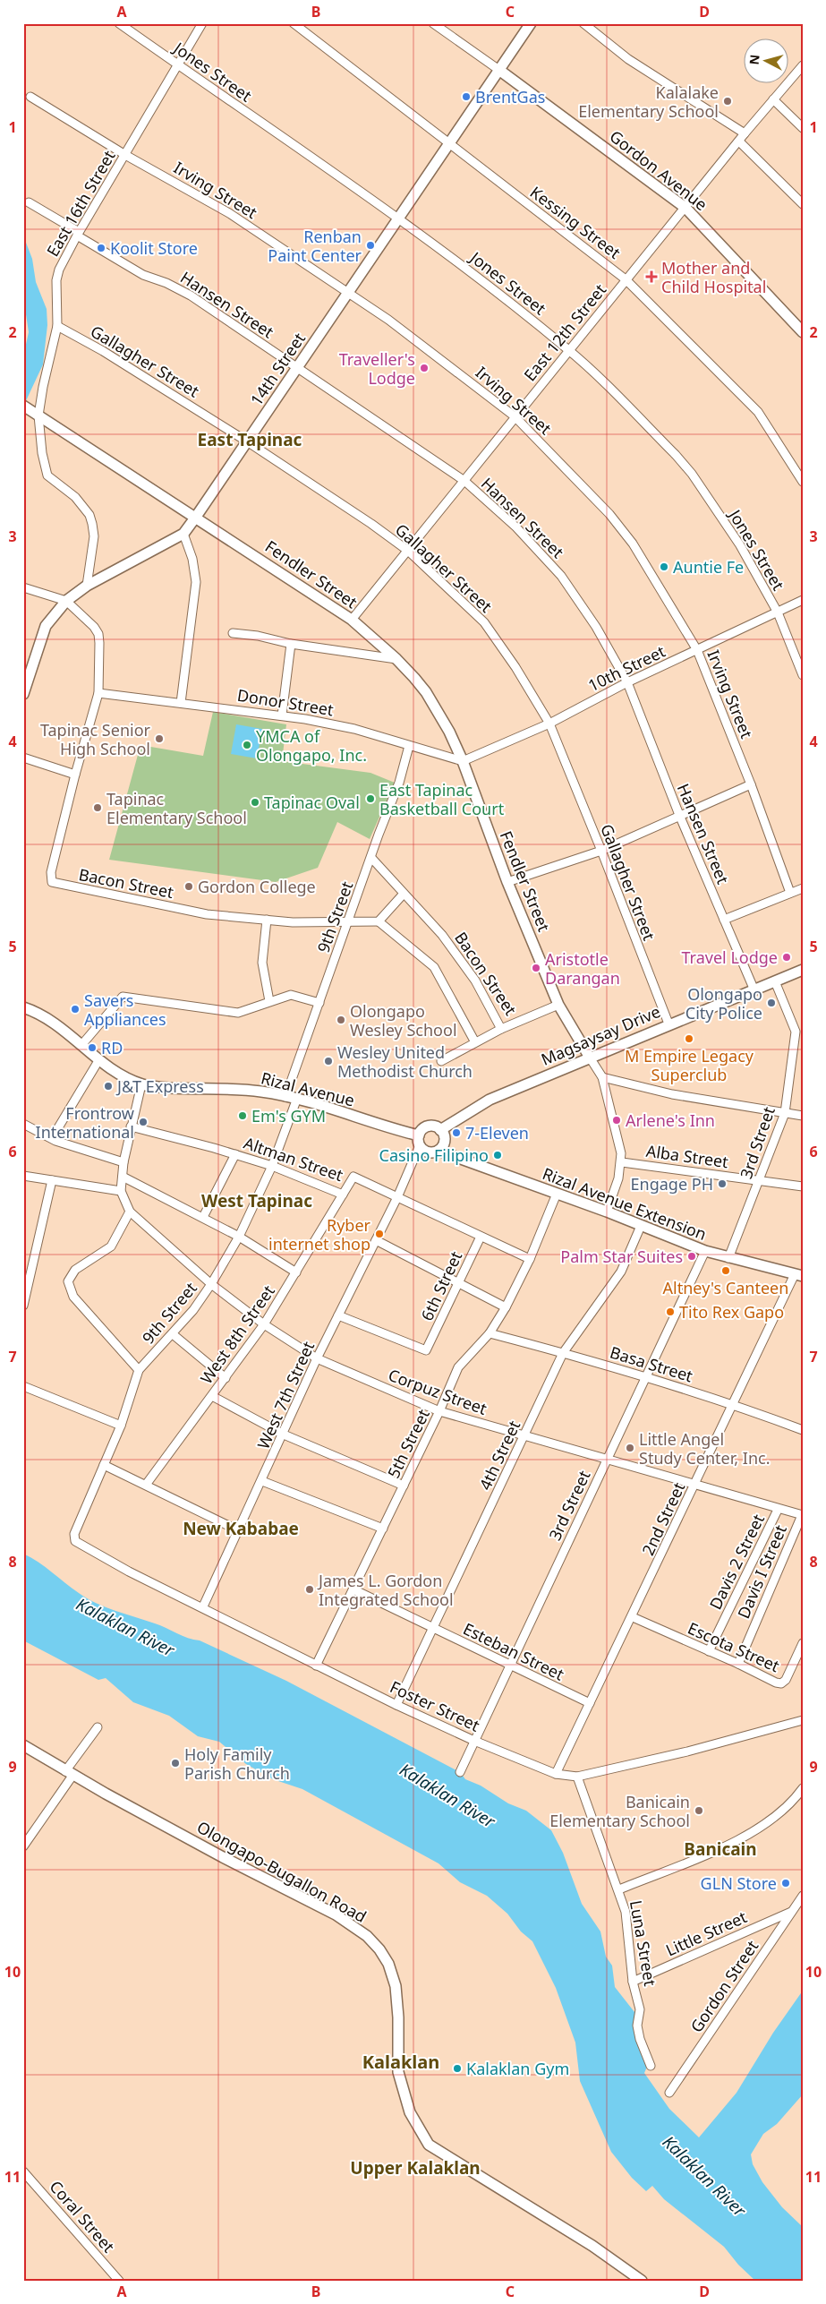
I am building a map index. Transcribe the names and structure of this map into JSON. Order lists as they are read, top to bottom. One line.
{"streets":{"main road":["Gordon Avenue","14th Street","Fendler Street","Magsaysay Drive","Rizal Avenue","Rizal Avenue Extension","Olongapo-Bugallon Road"],"street":["Jones Street","Irving Street","East 16th Street","Kessing Street","Hansen Street","East 12th Street","Gallagher Street","10th Street","Donor Street","Bacon Street","9th Street","3rd Street","Alba Street","Altman Street","6th Street","West 8th Street","Basa Street","Corpuz Street","West 7th Street","5th Street","4th Street","2nd Street","Davis 2 Street","Davis I Street","Escota Street","Esteban Street","Foster Street","Little Street","Luna Street","Gordon Street","Coral Street"]},"crossings":[["Jones Street","East 16th Street"],["Jones Street","East 12th Street"],["Jones Street","14th Street"],["Jones Street","10th Street"],["Gordon Avenue","East 12th Street"],["Gordon Avenue","14th Street"],["Irving Street","East 16th Street"],["Irving Street","East 12th Street"],["Irving Street","14th Street"],["Irving Street","10th Street"],["East 16th Street","Hansen Street"],["East 16th Street","Gallagher Street"],["East 16th Street","14th Street"],["East 16th Street","Fendler Street"],["Kessing Street","East 12th Street"],["Kessing Street","14th Street"],["Hansen Street","East 12th Street"],["Hansen Street","14th Street"],["Hansen Street","10th Street"],["Hansen Street","Magsaysay Drive"],["East 12th Street","Gallagher Street"],["East 12th Street","Fendler Street"],["Gallagher Street","14th Street"],["Gallagher Street","10th Street"],["Gallagher Street","Magsaysay Drive"],["14th Street","Fendler Street"],["Fendler Street","10th Street"],["Fendler Street","Donor Street"],["Fendler Street","Bacon Street"],["Fendler Street","Magsaysay Drive"],["Fendler Street","Alba Street"],["Fendler Street","Rizal Avenue Extension"],["10th Street","Donor Street"],["Donor Street","9th Street"],["Bacon Street","9th Street"],["9th Street","Rizal Avenue"],["9th Street","Altman Street"],["9th Street","Corpuz Street"],["9th Street","Foster Street"],["Magsaysay Drive","Rizal Avenue"],["Magsaysay Drive","3rd Street"],["Magsaysay Drive","Rizal Avenue Extension"],["Magsaysay Drive","West 7th Street"],["Rizal Avenue","Rizal Avenue Extension"],["Rizal Avenue","Corpuz Street"],["Rizal Avenue","West 7th Street"],["3rd Street","Alba Street"],["3rd Street","Rizal Avenue Extension"],["3rd Street","Basa Street"],["3rd Street","Corpuz Street"],["3rd Street","Esteban Street"],["3rd Street","Foster Street"],["Altman Street","6th Street"],["Altman Street","West 8th Street"],["Altman Street","Corpuz Street"],["Altman Street","West 7th Street"],["Altman Street","5th Street"],["Rizal Avenue Extension","West 7th Street"],["Rizal Avenue Extension","5th Street"],["Rizal Avenue Extension","4th Street"],["Rizal Avenue Extension","2nd Street"],["6th Street","West 7th Street"],["West 8th Street","Corpuz Street"],["Basa Street","5th Street"],["Basa Street","4th Street"],["Basa Street","2nd Street"],["Corpuz Street","West 7th Street"],["Corpuz Street","5th Street"],["Corpuz Street","4th Street"],["Corpuz Street","2nd Street"],["Corpuz Street","Davis 2 Street"],["Corpuz Street","Davis I Street"],["West 7th Street","Foster Street"],["5th Street","Esteban Street"],["5th Street","Foster Street"],["4th Street","Esteban Street"],["4th Street","Foster Street"],["2nd Street","Escota Street"],["2nd Street","Esteban Street"],["2nd Street","Foster Street"],["Davis 2 Street","Escota Street"],["Davis I Street","Escota Street"],["Foster Street","Luna Street"],["Little Street","Luna Street"],["Little Street","Gordon Street"]],"districts":["East Tapinac","West Tapinac","New Kababae","Banicain","Kalaklan","Upper Kalaklan"],"water":["Kalaklan River"],"places":{"other":["BrentGas","Kalalake Elementary School","Renban Paint Center","Koolit Store","Traveller's Lodge","Auntie Fe","Tapinac Senior High School","YMCA of Olongapo, Inc.","East Tapinac Basketball Court","Tapinac Oval","Tapinac Elementary School","Gordon College","Travel Lodge","Aristotle Darangan","Olongapo City Police","Savers Appliances","Olongapo Wesley School","M Empire Legacy Superclub","RD","Wesley United Methodist Church","J&T Express","Em's GYM","Arlene's Inn","Frontrow International","7-Eleven","Casino Filipino","Engage PH","Ryber internet shop","Palm Star Suites","Altney's Canteen","Tito Rex Gapo","Little Angel Study Center, Inc.","James L. Gordon Integrated School","Holy Family Parish Church","Banicain Elementary School","GLN Store","Kalaklan Gym"],"health":["Mother and Child Hospital"]},"north":"left","grid":{"columns":["A","B","C","D"],"rows":["1","2","3","4","5","6","7","8","9","10","11"]}}
